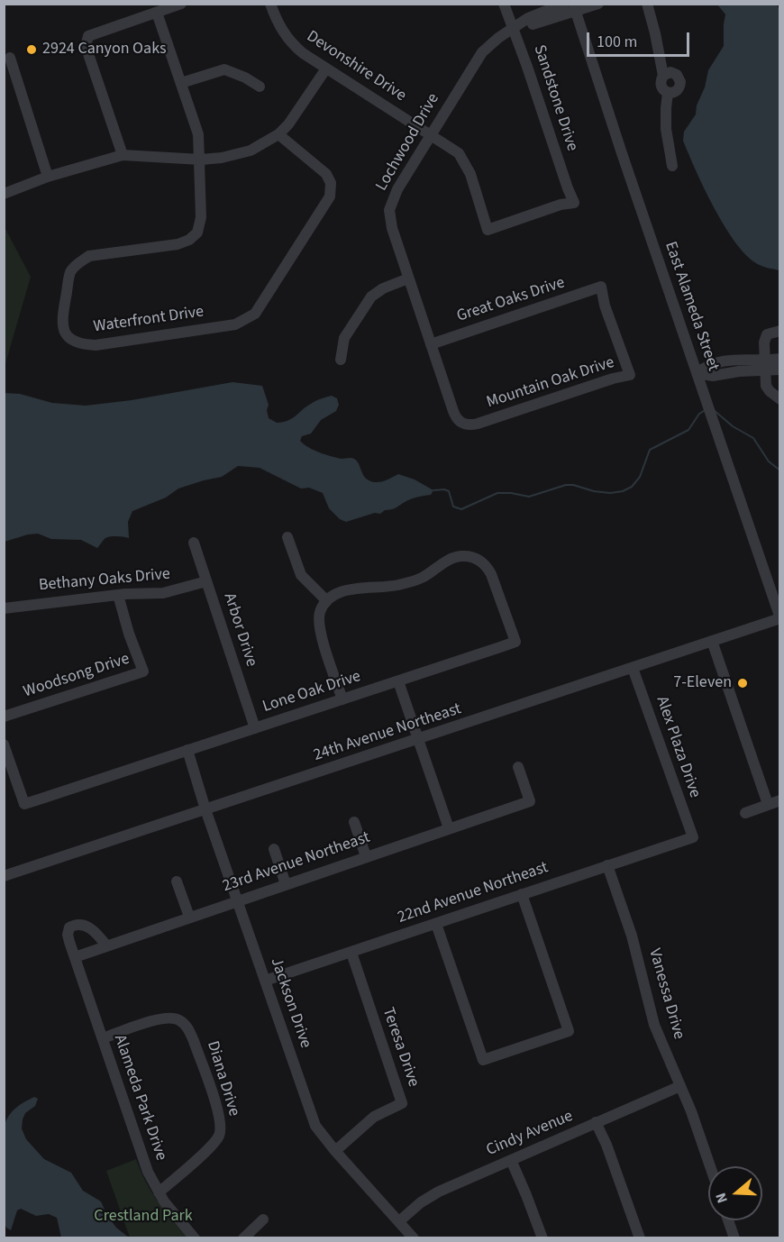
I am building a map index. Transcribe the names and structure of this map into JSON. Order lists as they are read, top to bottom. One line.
{"streets":{"street":["Devonshire Drive","Sandstone Drive","Lochwood Drive","Great Oaks Drive","East Alameda Street","Waterfront Drive","Mountain Oak Drive","Bethany Oaks Drive","Arbor Drive","Woodsong Drive","Lone Oak Drive","24th Avenue Northeast","Alex Plaza Drive","23rd Avenue Northeast","22nd Avenue Northeast","Vanessa Drive","Jackson Drive","Teresa Drive","Diana Drive","Alameda Park Drive","Cindy Avenue"]},"crossings":[["Devonshire Drive","Sandstone Drive"],["Devonshire Drive","Lochwood Drive"],["Sandstone Drive","Lochwood Drive"],["Lochwood Drive","Great Oaks Drive"],["Lochwood Drive","East Alameda Street"],["Lochwood Drive","Mountain Oak Drive"],["Great Oaks Drive","Mountain Oak Drive"],["East Alameda Street","24th Avenue Northeast"],["Bethany Oaks Drive","Arbor Drive"],["Bethany Oaks Drive","Woodsong Drive"],["Arbor Drive","Lone Oak Drive"],["Lone Oak Drive","Jackson Drive"],["24th Avenue Northeast","Alex Plaza Drive"],["24th Avenue Northeast","Jackson Drive"],["Alex Plaza Drive","22nd Avenue Northeast"],["23rd Avenue Northeast","Jackson Drive"],["23rd Avenue Northeast","Alameda Park Drive"],["22nd Avenue Northeast","Vanessa Drive"],["22nd Avenue Northeast","Jackson Drive"],["22nd Avenue Northeast","Teresa Drive"],["Vanessa Drive","Cindy Avenue"],["Jackson Drive","Teresa Drive"],["Jackson Drive","Cindy Avenue"],["Diana Drive","Alameda Park Drive"]],"parks":["Crestland Park"],"places":["2924 Canyon Oaks","7-Eleven"],"scale_bar":"100 m","north":"left"}
